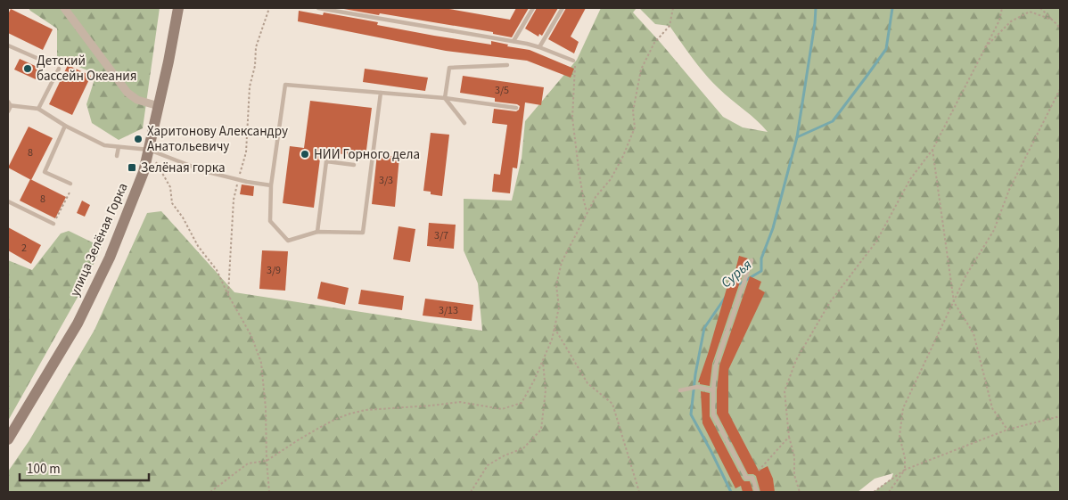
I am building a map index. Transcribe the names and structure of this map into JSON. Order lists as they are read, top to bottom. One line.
{"streets":{"street":["улица Зелёная Горка"]},"water":["Сурья"],"places":{"other":["Детский бассейн Океания","Харитонову Александру Анатольевичу","НИИ Горного дела"],"transit":["Зелёная горка"]},"house_numbers":["3/5","8","3/3","8","3/7","2","3/9","3/13"],"scale_bar":"100 m"}
